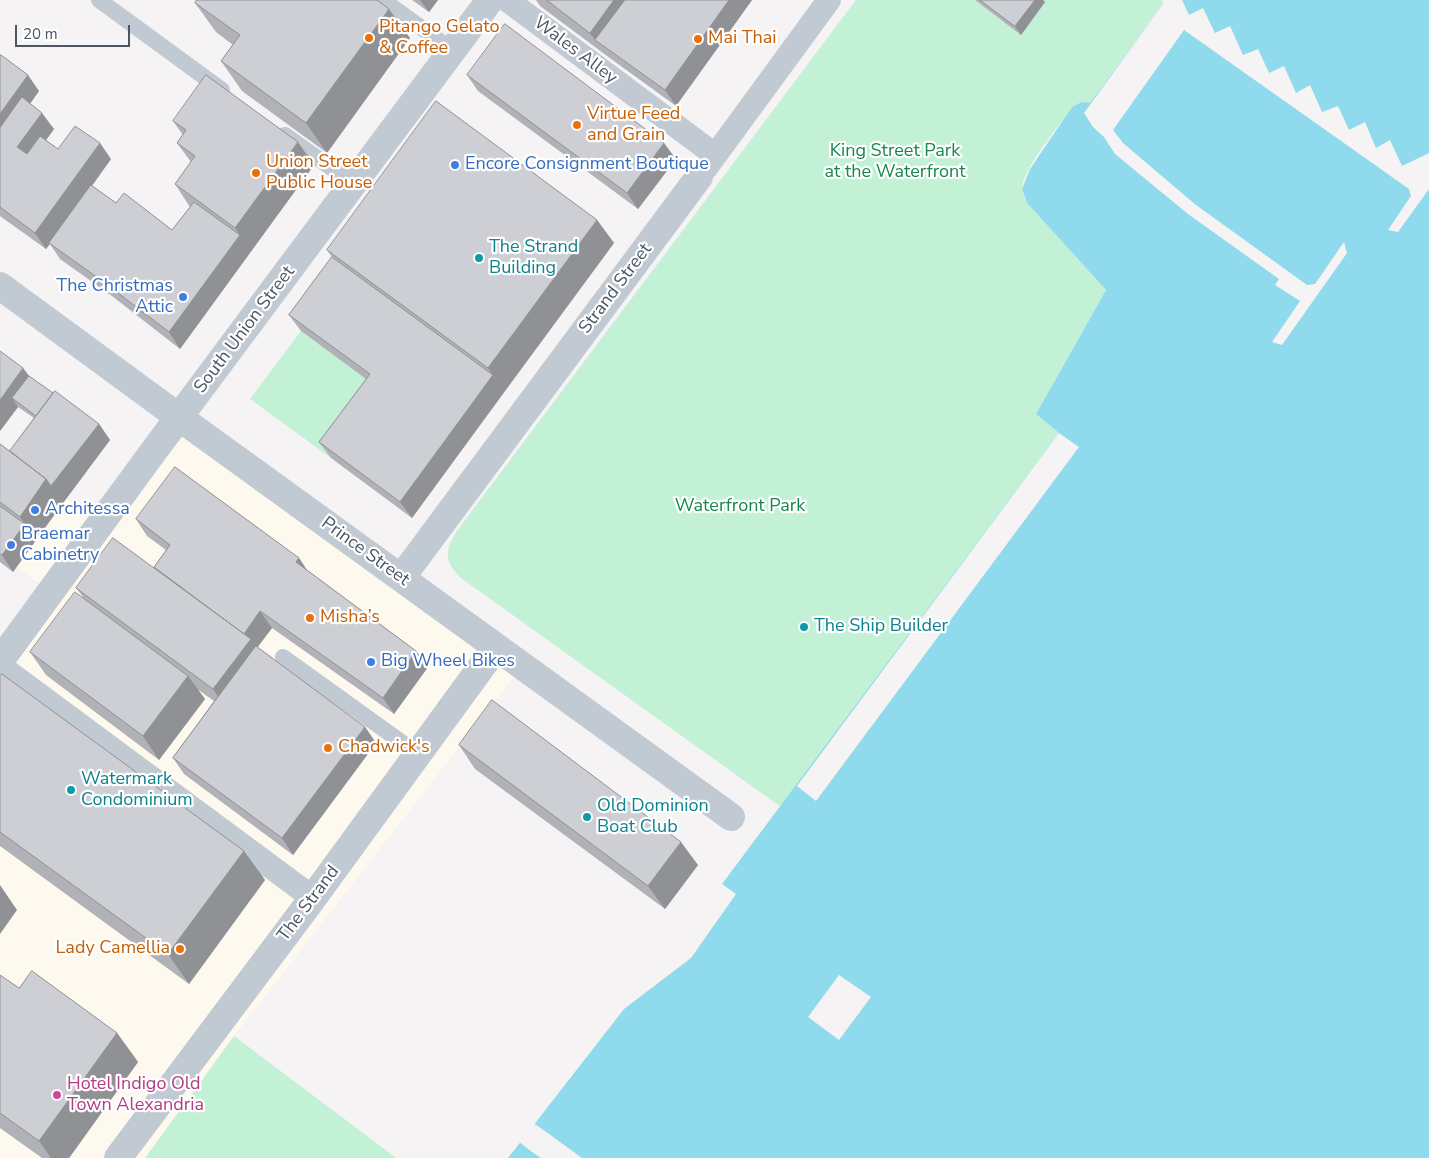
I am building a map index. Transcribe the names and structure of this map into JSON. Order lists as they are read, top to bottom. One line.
{"streets":{"street":["Wales Alley","Strand Street","South Union Street","Prince Street","The Strand"]},"crossings":[["Wales Alley","Strand Street"],["Strand Street","Prince Street"],["South Union Street","Prince Street"],["Prince Street","The Strand"]],"parks":["King Street Park at the Waterfront","Waterfront Park"],"places":["Pitango Gelato & Coffee","Mai Thai","Virtue Feed and Grain","Encore Consignment Boutique","Union Street Public House","The Strand Building","The Christmas Attic","Architessa","Braemar Cabinetry","Misha’s","The Ship Builder","Big Wheel Bikes","Chadwick's","Watermark Condominium","Old Dominion Boat Club","Lady Camellia","Hotel Indigo Old Town Alexandria"],"scale_bar":"20 m"}
